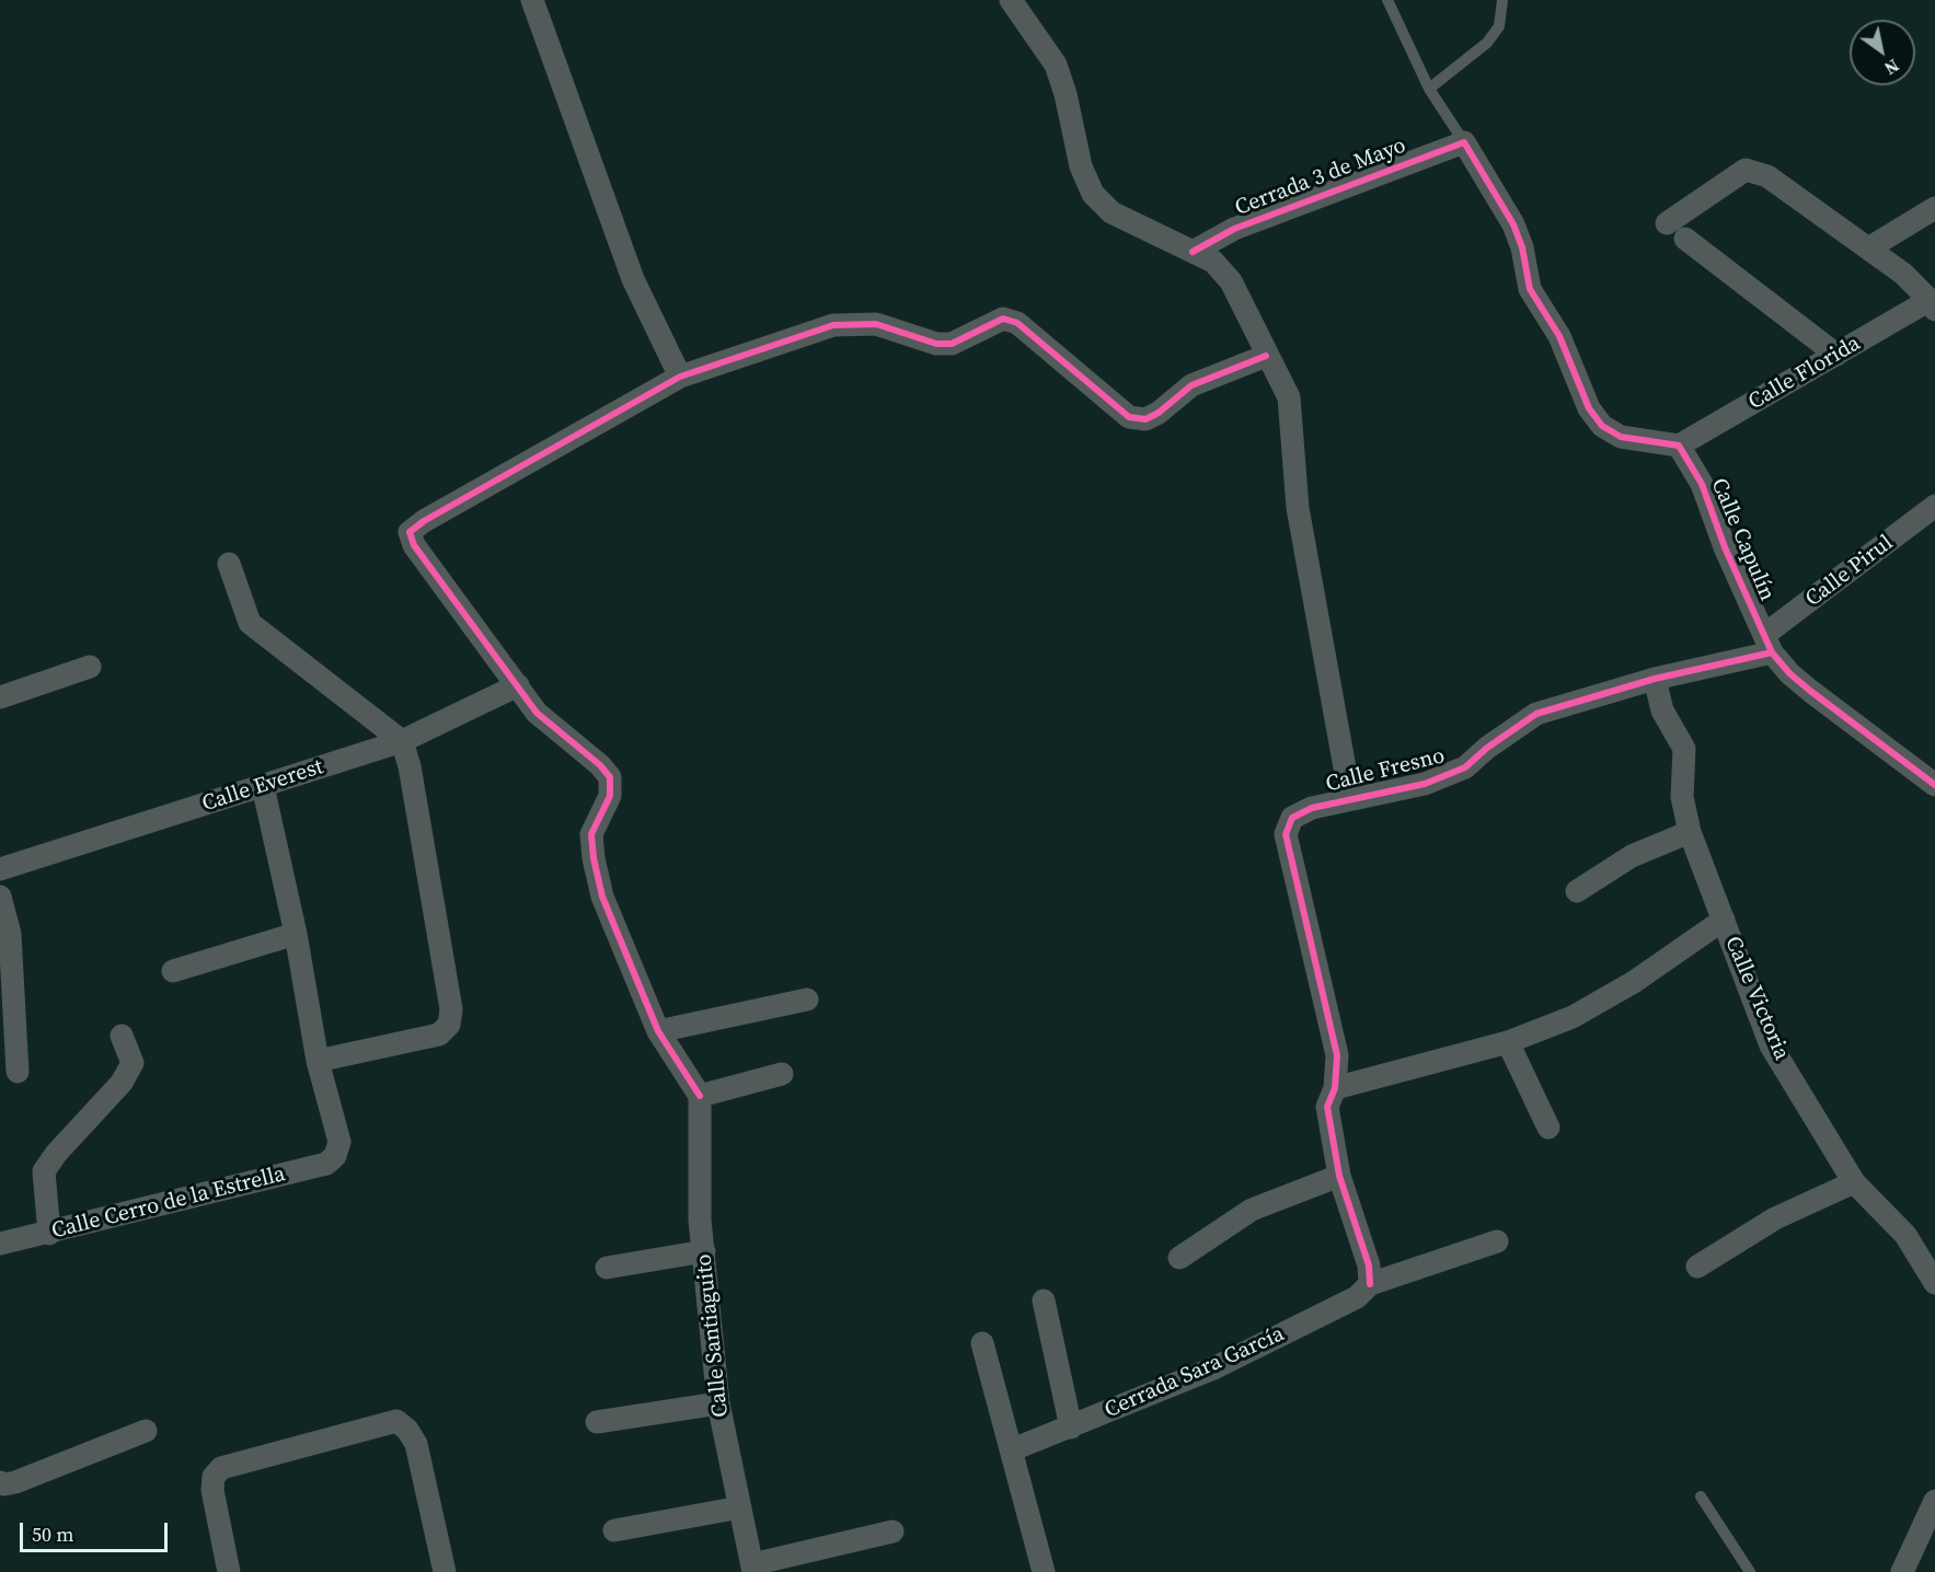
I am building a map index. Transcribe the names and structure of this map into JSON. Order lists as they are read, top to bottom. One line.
{"streets":{"street":["Cerrada 3 de Mayo","Calle Florida","Calle Capulín","Calle Pirul","Calle Fresno","Calle Everest","Calle Victoria","Calle Cerro de la Estrella","Calle Santiaguito","Cerrada Sara García"]},"crossings":[["Calle Florida","Calle Capulín"],["Calle Capulín","Calle Pirul"],["Calle Capulín","Calle Fresno"],["Calle Pirul","Calle Fresno"],["Calle Fresno","Calle Victoria"],["Calle Fresno","Cerrada Sara García"]],"scale_bar":"50 m","north":"bottom right"}
